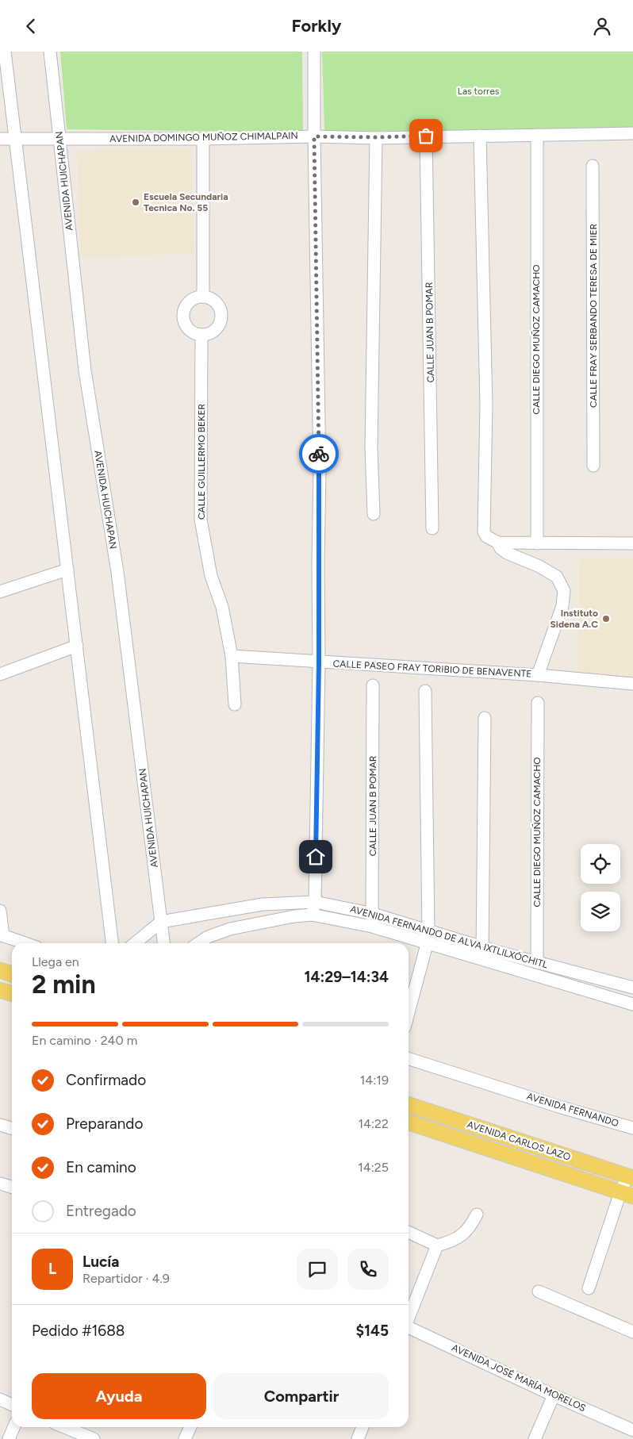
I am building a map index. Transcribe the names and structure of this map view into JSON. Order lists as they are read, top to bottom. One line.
{"streets":{"main road":["AVENIDA CARLOS LAZO"],"street":["AVENIDA DOMINGO MUÑOZ CHIMALPAIN","AVENIDA HUICHAPAN","CALLE FRAY SERBANDO TERESA DE MIER","CALLE JUAN B POMAR","CALLE DIEGO MUÑOZ CAMACHO","CALLE GUILLERMO BEKER","CALLE PASEO FRAY TORIBIO DE BENAVENTE","AVENIDA FERNANDO DE ALVA IXTLILXÓCHITL","AVENIDA FERNANDO","AVENIDA JOSÉ MARÍA MORELOS"]},"crossings":[["AVENIDA DOMINGO MUÑOZ CHIMALPAIN","AVENIDA HUICHAPAN"],["AVENIDA DOMINGO MUÑOZ CHIMALPAIN","CALLE JUAN B POMAR"],["AVENIDA DOMINGO MUÑOZ CHIMALPAIN","CALLE DIEGO MUÑOZ CAMACHO"],["AVENIDA HUICHAPAN","AVENIDA FERNANDO DE ALVA IXTLILXÓCHITL"],["CALLE JUAN B POMAR","AVENIDA FERNANDO DE ALVA IXTLILXÓCHITL"],["CALLE DIEGO MUÑOZ CAMACHO","AVENIDA FERNANDO DE ALVA IXTLILXÓCHITL"],["CALLE GUILLERMO BEKER","CALLE PASEO FRAY TORIBIO DE BENAVENTE"]],"parks":["Las torres"],"places":["Escuela Secundaria Tecnica No. 55","Instituto Sidena A.C"],"page":{"header":"Forkly","heading":["2 min","Llega en","14:29–14:34"],"panel":["Lucía","Repartidor · 4.9","Pedido #1688","$145"],"bar":"En camino · 240 m","list":[["Confirmado","14:19"],["Preparando","14:22"],["En camino","14:25"],"Entregado"],"round":"L","buttons":["Ayuda","Compartir"]}}
